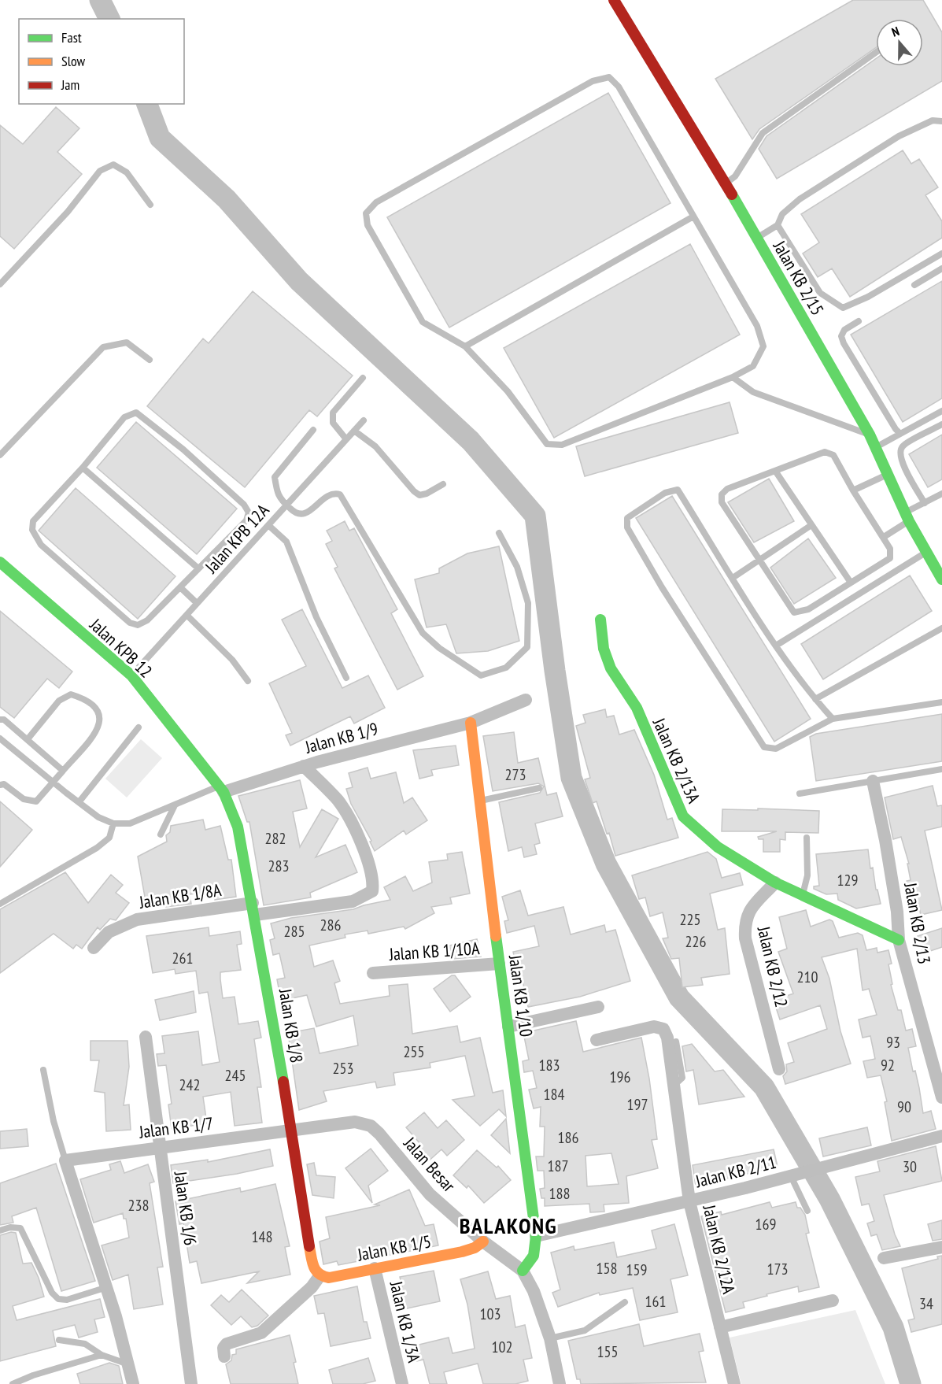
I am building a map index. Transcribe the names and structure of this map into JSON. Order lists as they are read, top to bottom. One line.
{"streets":{"street":["Jalan KB 2/15","Jalan KPB 12","Jalan KB 1/9","Jalan KB 2/13A","Jalan KB 1/8A","Jalan KB 2/13","Jalan KB 1/10A","Jalan KB 2/12","Jalan KB 1/10","Jalan KB 1/8","Jalan KB 1/7","Jalan Besar","Jalan KB 2/11","Jalan KB 1/6","Jalan KB 1/5","Jalan KB 2/12A","Jalan KB 1/3A"],"lane":["Jalan KPB 12A"]},"crossings":[["Jalan KPB 12A","Jalan KPB 12"],["Jalan KPB 12","Jalan KB 1/9"],["Jalan KPB 12","Jalan KB 1/8"],["Jalan KB 1/9","Jalan KB 1/8A"],["Jalan KB 1/9","Jalan KB 1/10"],["Jalan KB 1/9","Jalan KB 1/8"],["Jalan KB 2/13A","Jalan KB 2/13"],["Jalan KB 2/13A","Jalan KB 2/12"],["Jalan KB 1/8A","Jalan KB 1/8"],["Jalan KB 1/10A","Jalan KB 1/10"],["Jalan KB 1/10","Jalan Besar"],["Jalan KB 1/10","Jalan KB 2/11"],["Jalan KB 1/8","Jalan KB 1/7"],["Jalan KB 1/8","Jalan Besar"],["Jalan KB 1/8","Jalan KB 1/5"],["Jalan KB 1/7","Jalan Besar"],["Jalan KB 1/7","Jalan KB 1/6"],["Jalan Besar","Jalan KB 1/5"],["Jalan KB 2/11","Jalan KB 2/12A"],["Jalan KB 1/5","Jalan KB 1/3A"]],"districts":["BALAKONG"],"house_numbers":["273","282","283","129","225","286","285","226","261","210","93","255","183","92","253","245","196","242","184","197","90","186","187","30","188","238","169","148","158","173","159","161","34","103","102","155"],"legend":["Fast","Slow","Jam"],"north":"top"}
